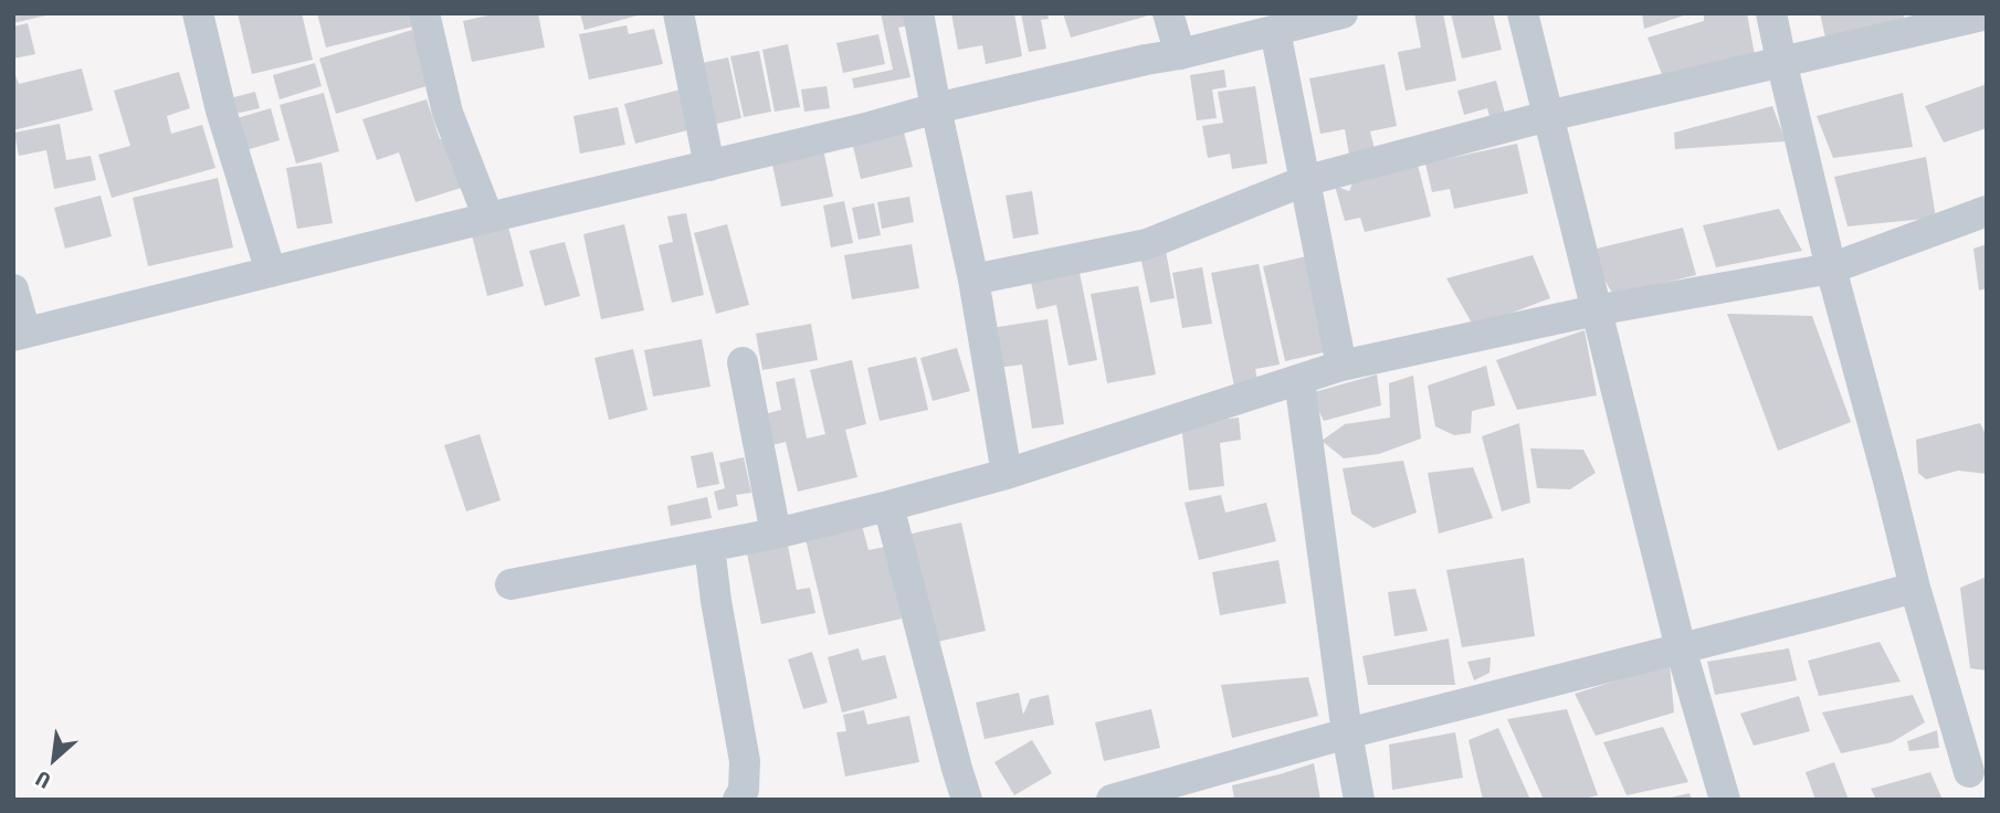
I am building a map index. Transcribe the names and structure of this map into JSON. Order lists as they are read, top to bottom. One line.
{"north":"bottom left"}
